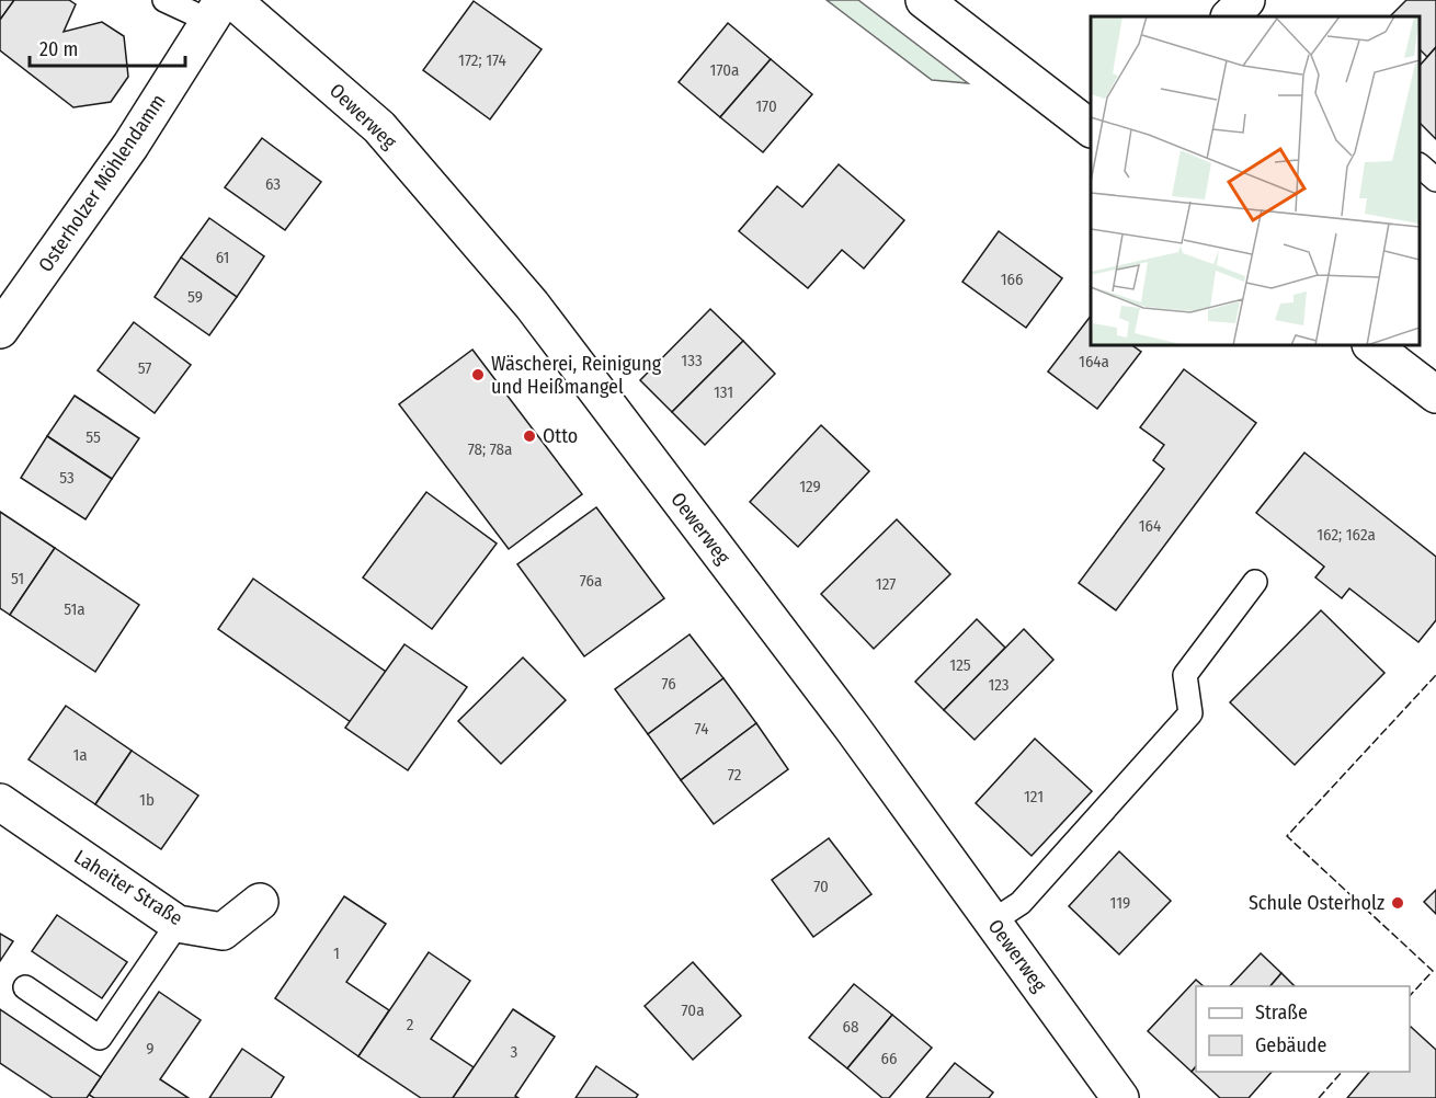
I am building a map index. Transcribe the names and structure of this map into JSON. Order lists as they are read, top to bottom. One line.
{"streets":{"street":["Oewerweg","Osterholzer Möhlendamm","Laheiter Straße"]},"crossings":[["Oewerweg","Osterholzer Möhlendamm"]],"places":["Wäscherei, Reinigung und Heißmangel","Otto","Schule Osterholz"],"house_numbers":["172; 174","170a","170","63","61","166","59","133","164a","57","131","55","78; 78a","53","129","164","162; 162a","51","76a","127","51a","125","76","123","74","1a","72","121","1b","70","119","1","70a","2","68","9","3","66"],"legend":["Straße","Gebäude"],"scale_bar":"20 m"}
